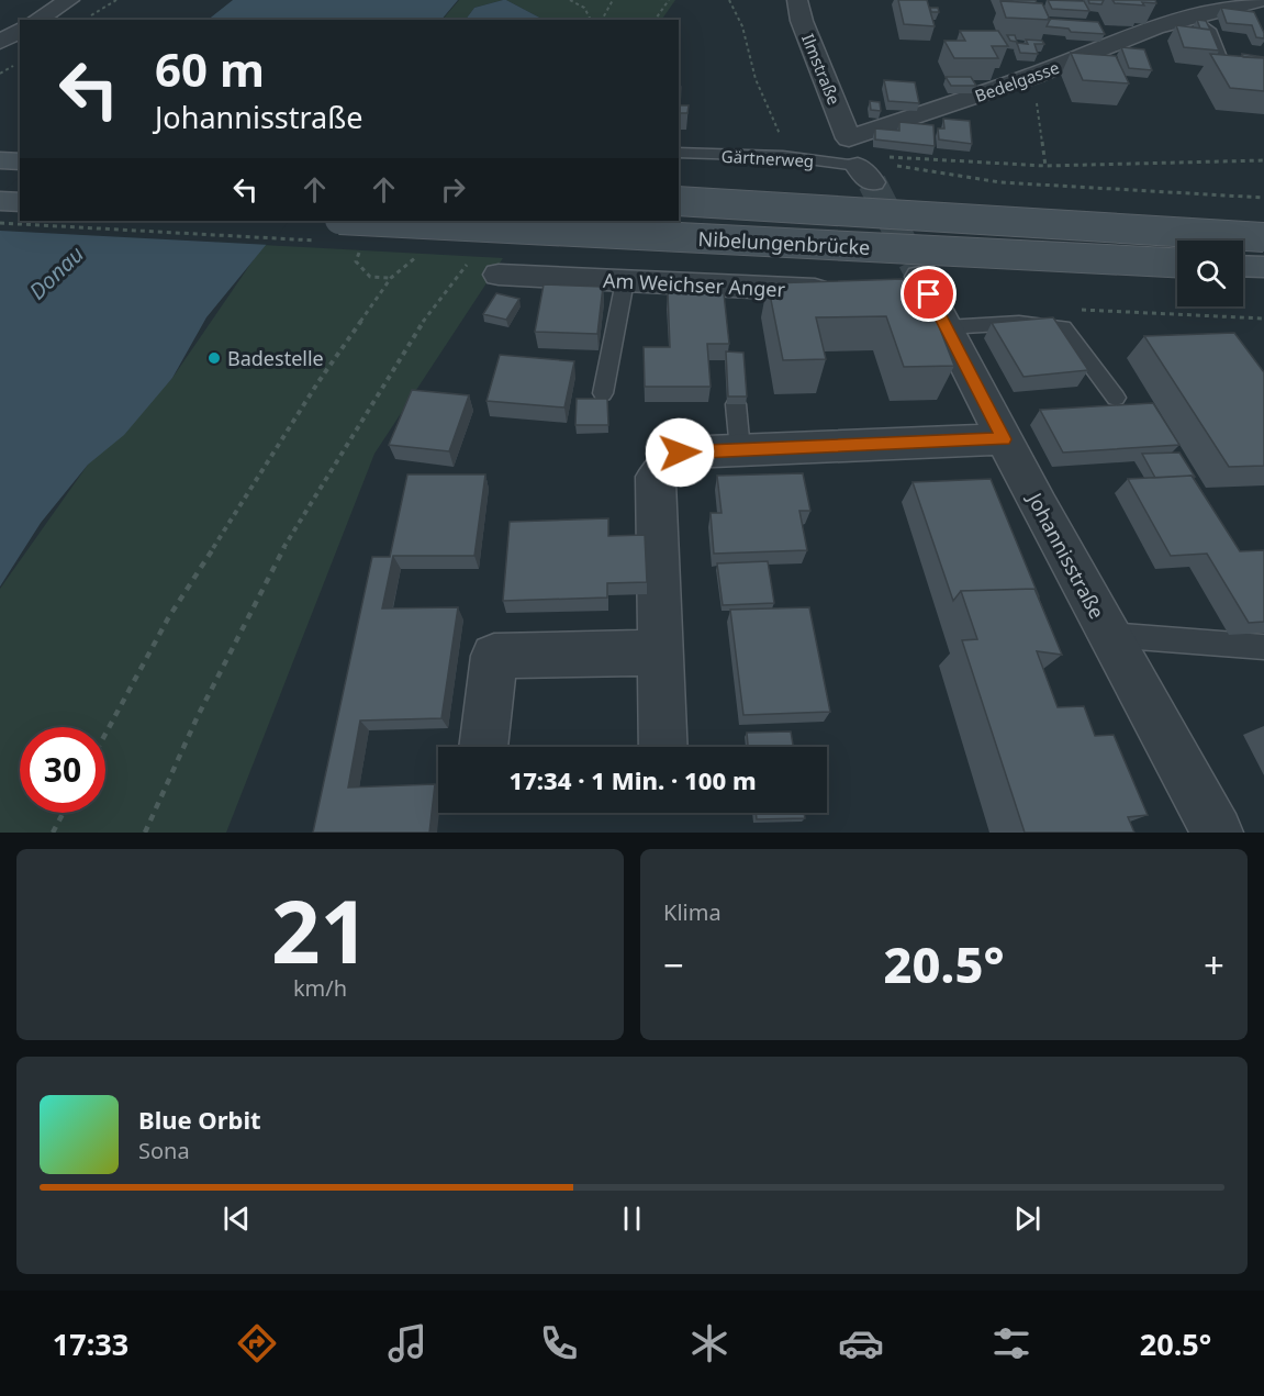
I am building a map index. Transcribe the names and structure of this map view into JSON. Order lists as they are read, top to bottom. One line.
{"streets":{"main road":["Nibelungenbrücke"],"street":["Ilmstraße","Bedelgasse","Am Weichser Anger","Johannisstraße"],"lane":["Gärtnerweg"]},"crossings":[["Ilmstraße","Bedelgasse"]],"water":["Donau"],"places":["Badestelle"],"page":{"turn":["60 m","Johannisstraße"],"limit":"30","trip":"17:34 · 1 Min. · 100 m","tile":[["21","km/h"],"Klima"],"heat":["−","20.5°","+"],"song":["Blue Orbit","Sona"],"tabs":["17:33","20.5°"]}}
